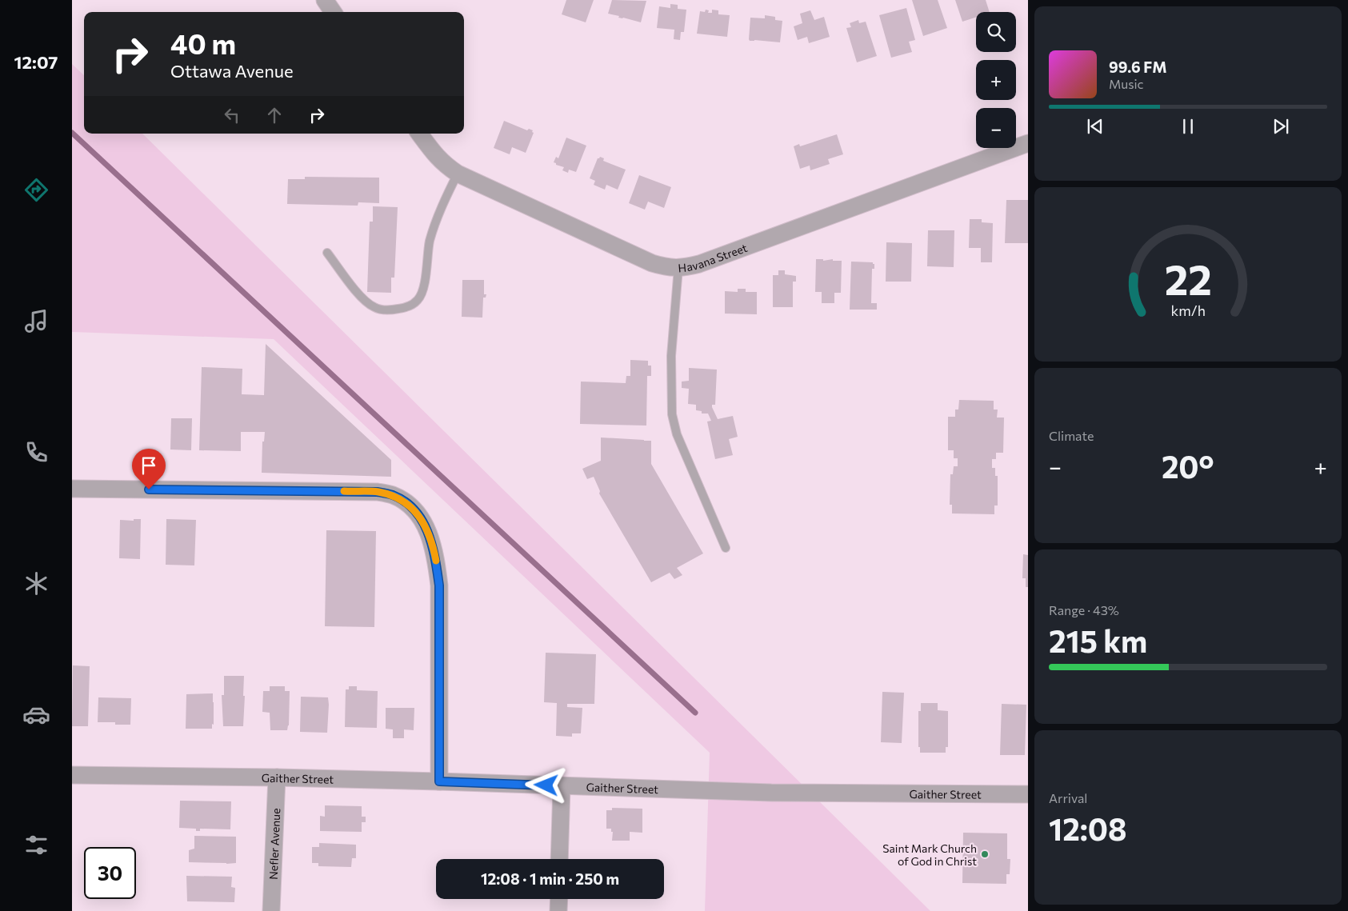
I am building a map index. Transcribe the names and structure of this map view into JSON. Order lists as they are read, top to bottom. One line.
{"streets":{"street":["Havana Street","Gaither Street","Nefler Avenue"]},"crossings":[["Gaither Street","Nefler Avenue"]],"places":["Saint Mark Church of God in Christ"],"page":{"tabs":"12:07","map_buttons":["+","−"],"turn":["40 m","Ottawa Avenue"],"song":["99.6 FM","Music"],"tile":["Climate",["Range · 43%","215 km"],["Arrival","12:08"]],"heat":["−","20°","+"],"limit":"30","trip":"12:08 · 1 min · 250 m","gauge":["22","km/h"]}}
